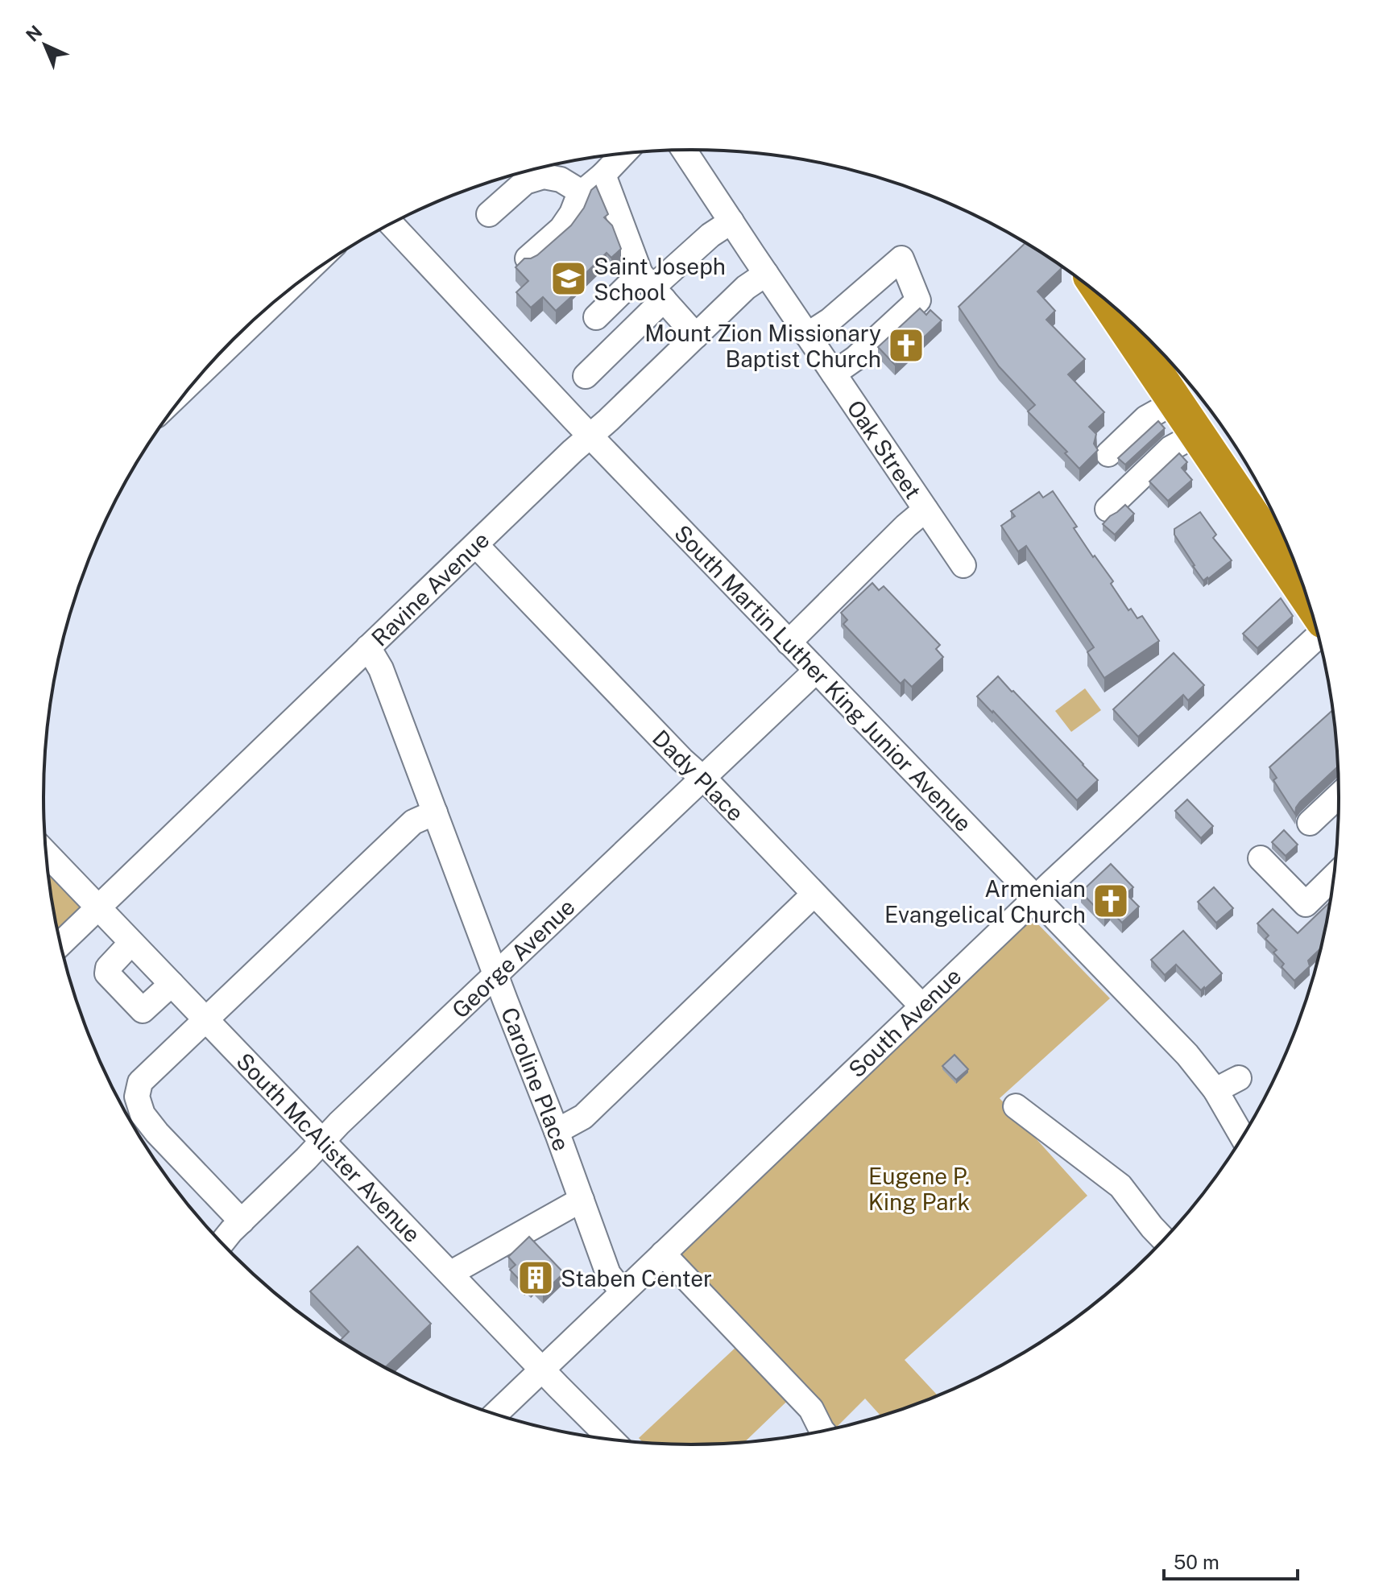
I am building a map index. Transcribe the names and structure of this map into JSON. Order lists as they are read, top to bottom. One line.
{"streets":{"street":["Oak Street","Ravine Avenue","South Martin Luther King Junior Avenue","Dady Place","George Avenue","South Avenue","Caroline Place","South McAlister Avenue"]},"crossings":[["Oak Street","Ravine Avenue"],["Ravine Avenue","South Martin Luther King Junior Avenue"],["Ravine Avenue","Dady Place"],["Ravine Avenue","Caroline Place"],["Ravine Avenue","South McAlister Avenue"],["South Martin Luther King Junior Avenue","George Avenue"],["South Martin Luther King Junior Avenue","South Avenue"],["Dady Place","George Avenue"],["Dady Place","South Avenue"],["George Avenue","Caroline Place"],["George Avenue","South McAlister Avenue"],["South Avenue","Caroline Place"],["South Avenue","South McAlister Avenue"]],"parks":["Eugene P. King Park"],"places":{"school or university":["Saint Joseph School"],"church":["Mount Zion Missionary Baptist Church","Armenian Evangelical Church"],"building":["Staben Center"]},"scale_bar":"50 m","north":"top left"}
